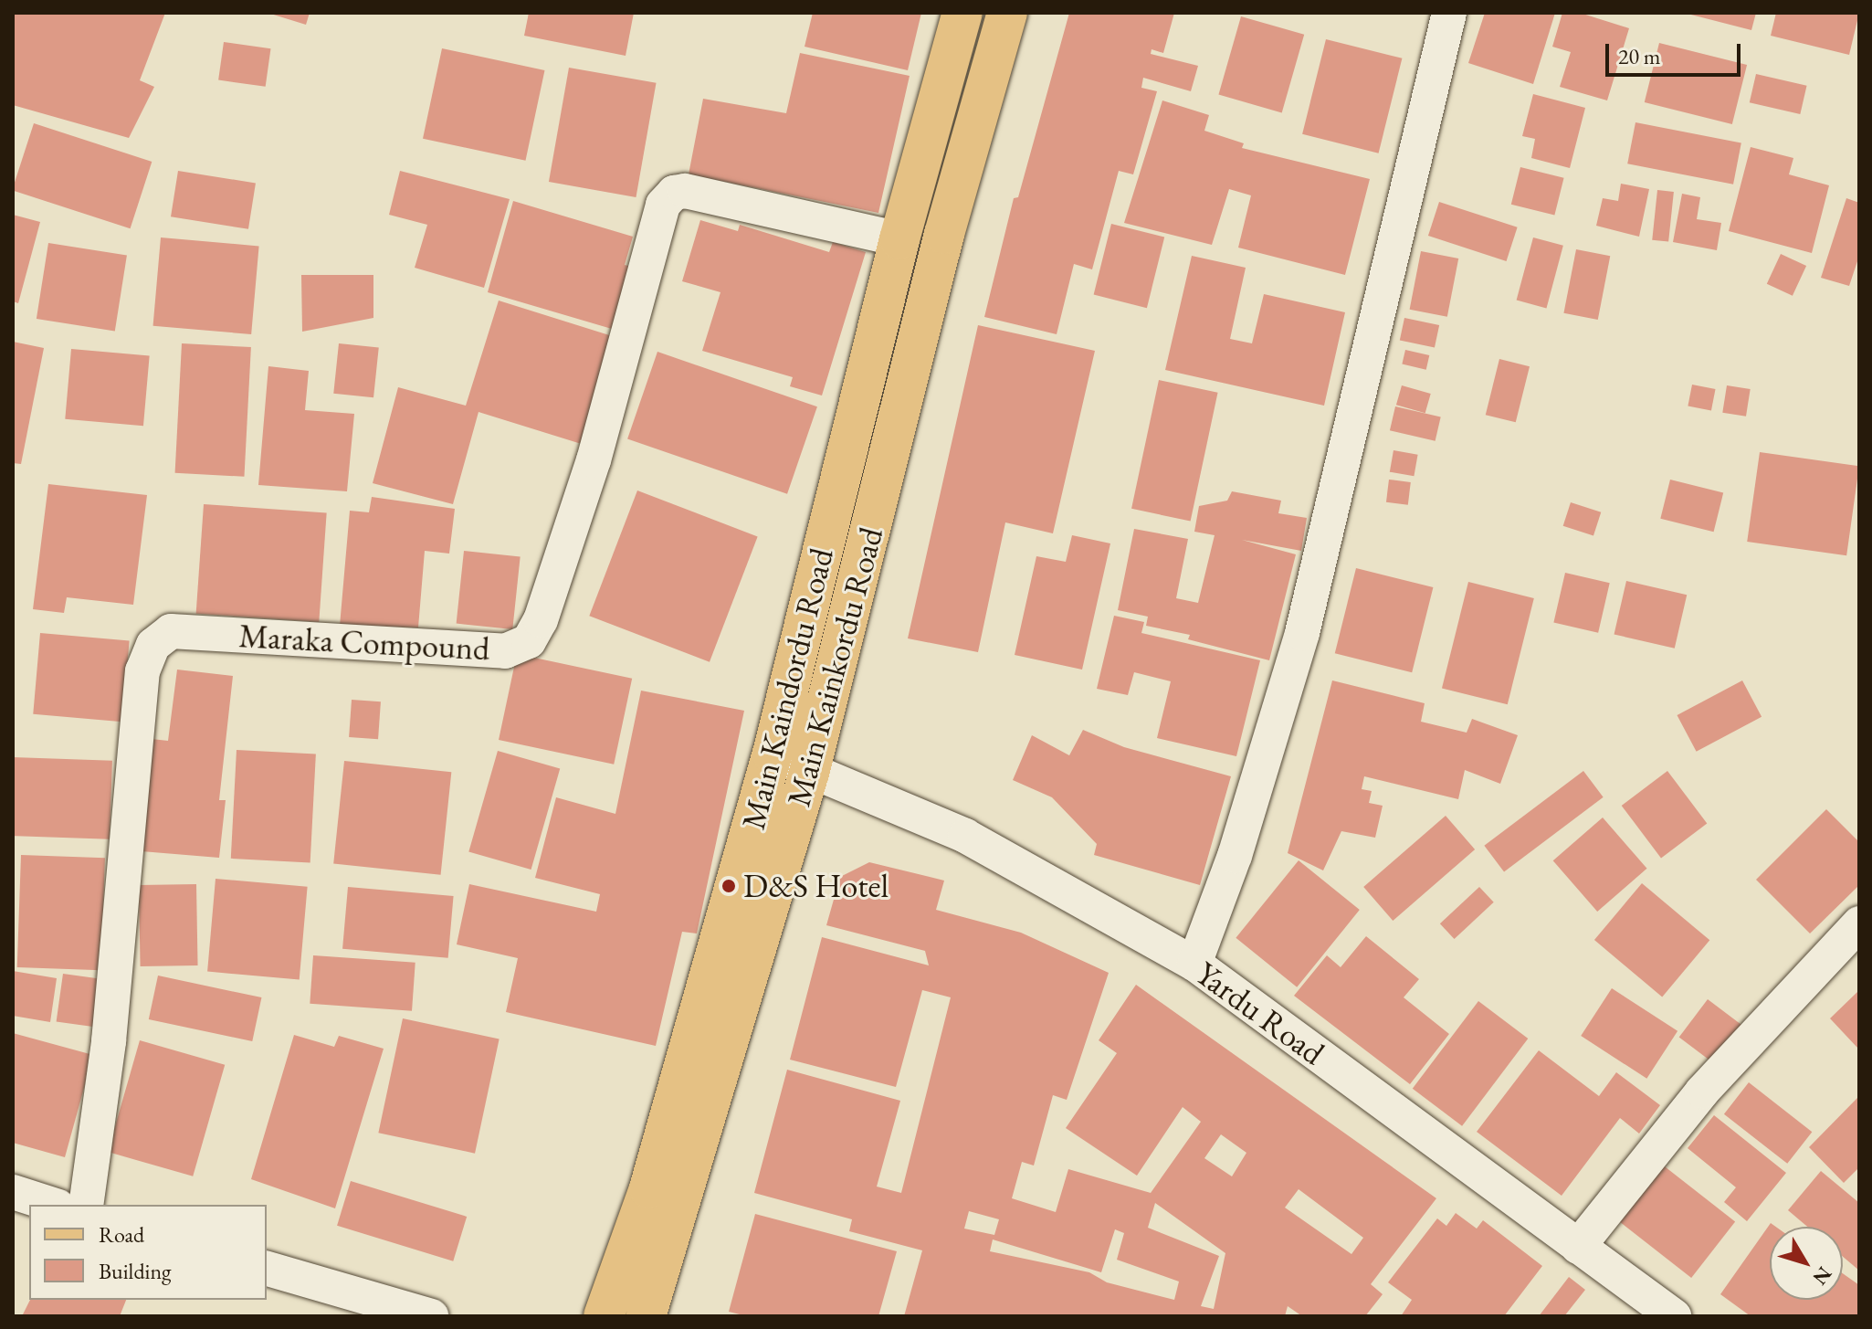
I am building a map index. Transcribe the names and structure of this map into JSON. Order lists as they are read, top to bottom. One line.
{"streets":{"main road":["Main Kainkordu Road","Main Kaindordu Road"],"street":["Maraka Compound","Yardu Road"]},"crossings":[["Maraka Compound","Main Kaindordu Road"],["Main Kainkordu Road","Yardu Road"],["Main Kaindordu Road","Yardu Road"]],"places":["D&S Hotel"],"legend":["Road","Building"],"scale_bar":"20 m","north":"bottom right"}
